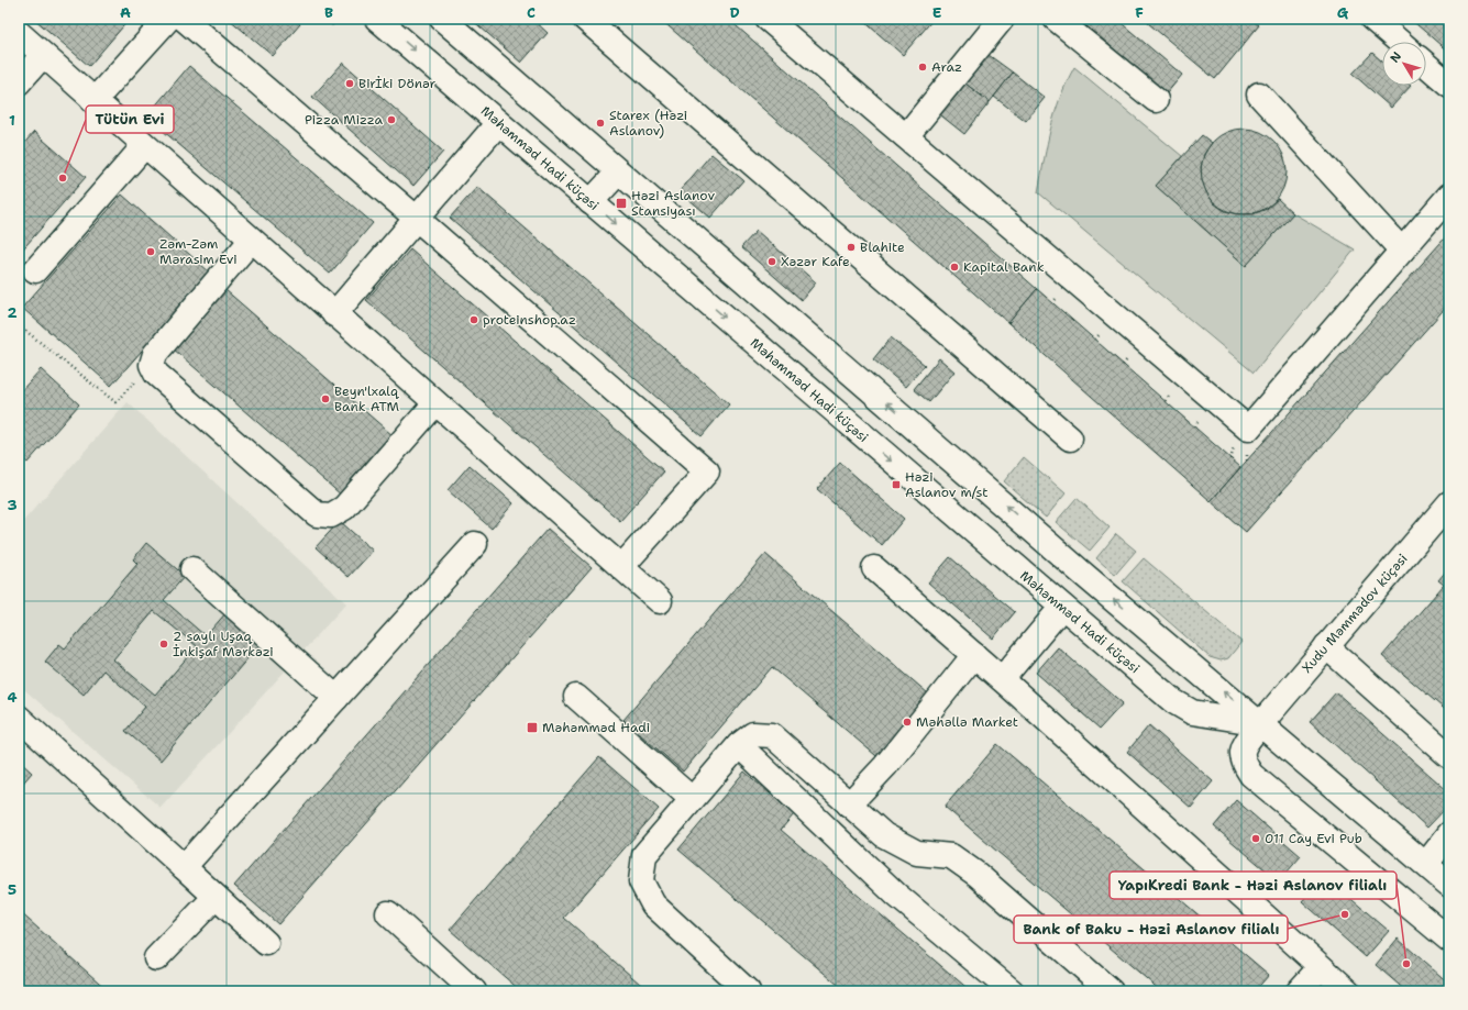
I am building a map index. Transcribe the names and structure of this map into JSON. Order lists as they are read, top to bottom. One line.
{"streets":{"street":["Məhəmməd Hadi küçəsi","Xudu Məmmədov küçəsi"]},"crossings":[["Məhəmməd Hadi küçəsi","Xudu Məmmədov küçəsi"]],"places":{"other":["Araz","Birİki Dönər","Pizza Mizza","Starex (Həzi Aslanov)","Tütün Evi","Blahite","Zәm-Zәm Mәrasim Evi","Xəzər Kafe","Kapital Bank","proteinshop.az","Beyn'lxalq Bank ATM","2 saylı Uşaq İnkişaf Mərkəzi","Mәhәllә Market","011 Cay Evi Pub","Bank of Baku - Həzi Aslanov filialı","YapıKredi Bank - Həzi Aslanov filialı"],"transit":["Həzi Aslanov Stansiyası","Həzi Aslanov m/st","Məhəmməd Hadi"]},"north":"top left","grid":{"columns":["A","B","C","D","E","F","G"],"rows":["1","2","3","4","5"]}}
